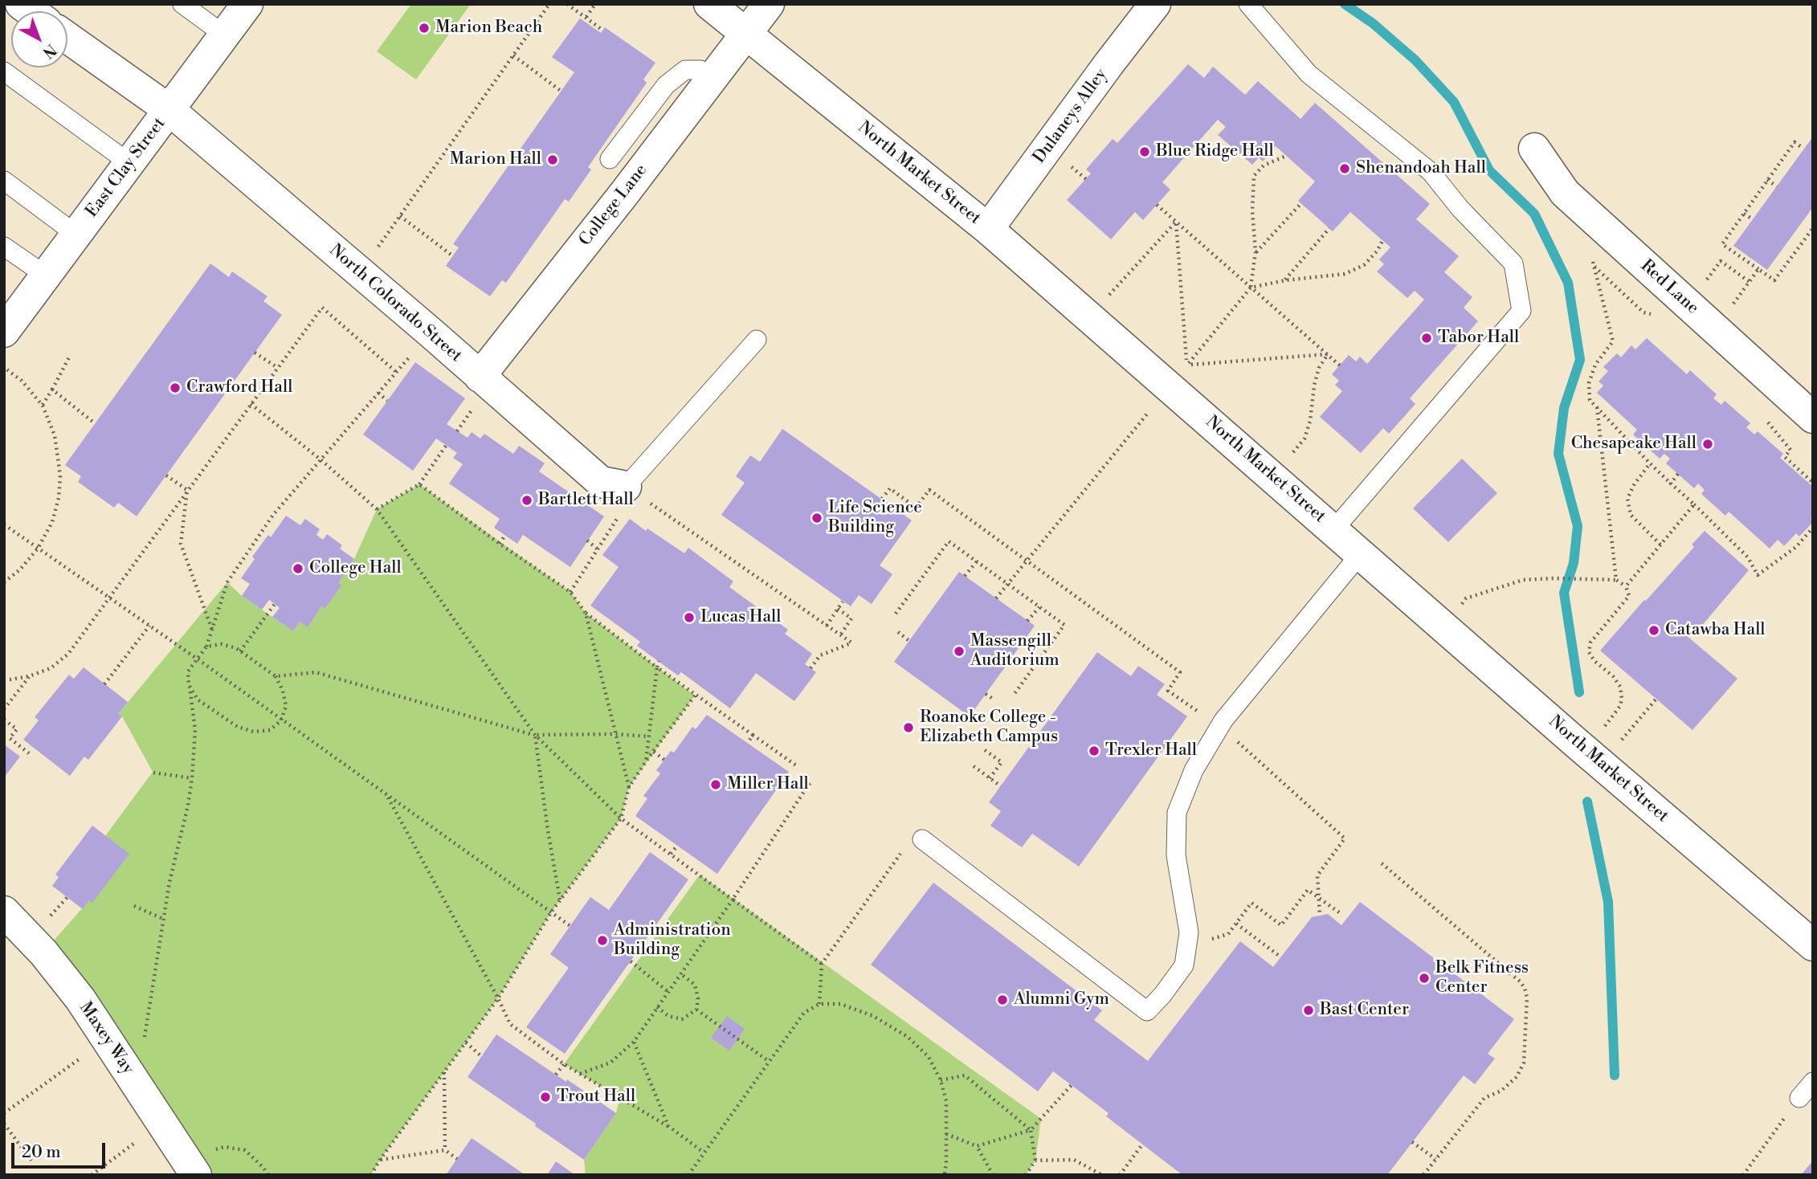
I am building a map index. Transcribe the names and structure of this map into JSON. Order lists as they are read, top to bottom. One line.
{"streets":{"street":["Dulaneys Alley","East Clay Street","North Market Street","College Lane","Red Lane","North Colorado Street","Maxey Way"]},"crossings":[["Dulaneys Alley","North Market Street"],["East Clay Street","North Colorado Street"],["North Market Street","College Lane"],["College Lane","North Colorado Street"]],"places":["Marion Beach","Blue Ridge Hall","Marion Hall","Shenandoah Hall","Tabor Hall","Crawford Hall","Chesapeake Hall","Bartlett Hall","Life Science Building","College Hall","Lucas Hall","Catawba Hall","Massengill Auditorium","Roanoke College - Elizabeth Campus","Trexler Hall","Miller Hall","Administration Building","Belk Fitness Center","Alumni Gym","Bast Center","Trout Hall"],"scale_bar":"20 m","north":"bottom right"}
